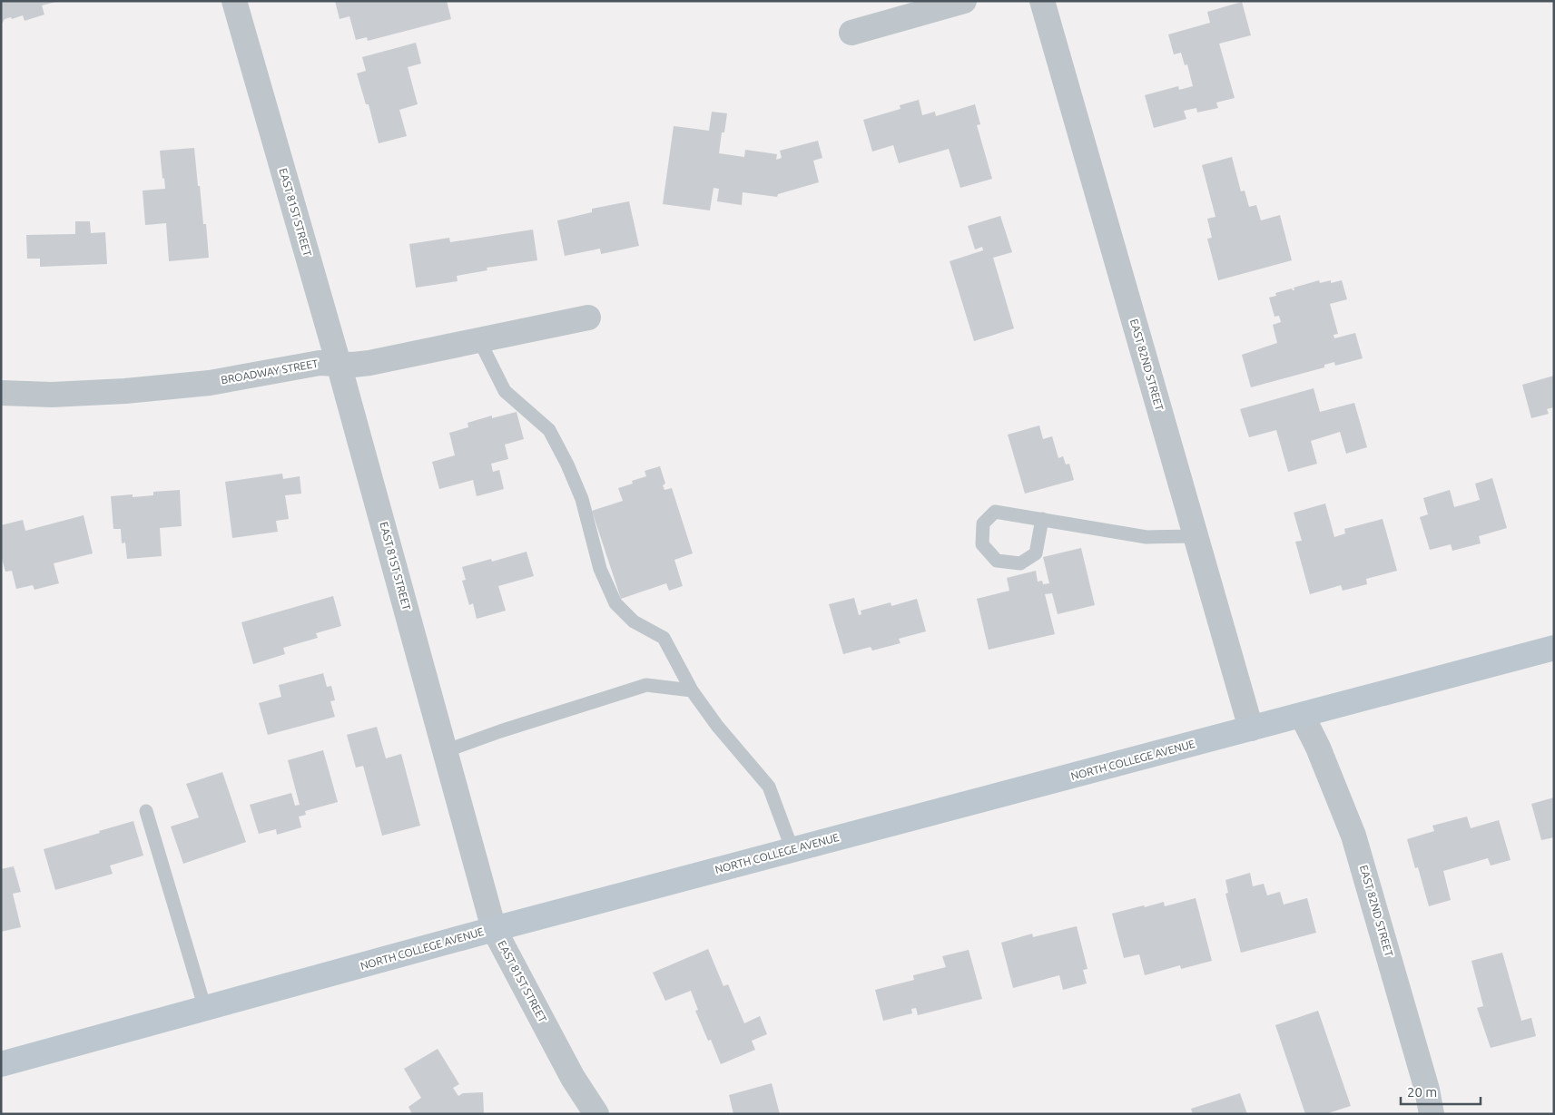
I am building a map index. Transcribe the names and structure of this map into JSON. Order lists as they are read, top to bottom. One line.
{"streets":{"main road":["NORTH COLLEGE AVENUE"],"street":["EAST 81ST STREET","EAST 82ND STREET","BROADWAY STREET"]},"crossings":[["EAST 81ST STREET","BROADWAY STREET"],["EAST 81ST STREET","NORTH COLLEGE AVENUE"],["EAST 82ND STREET","NORTH COLLEGE AVENUE"]],"scale_bar":"20 m"}
